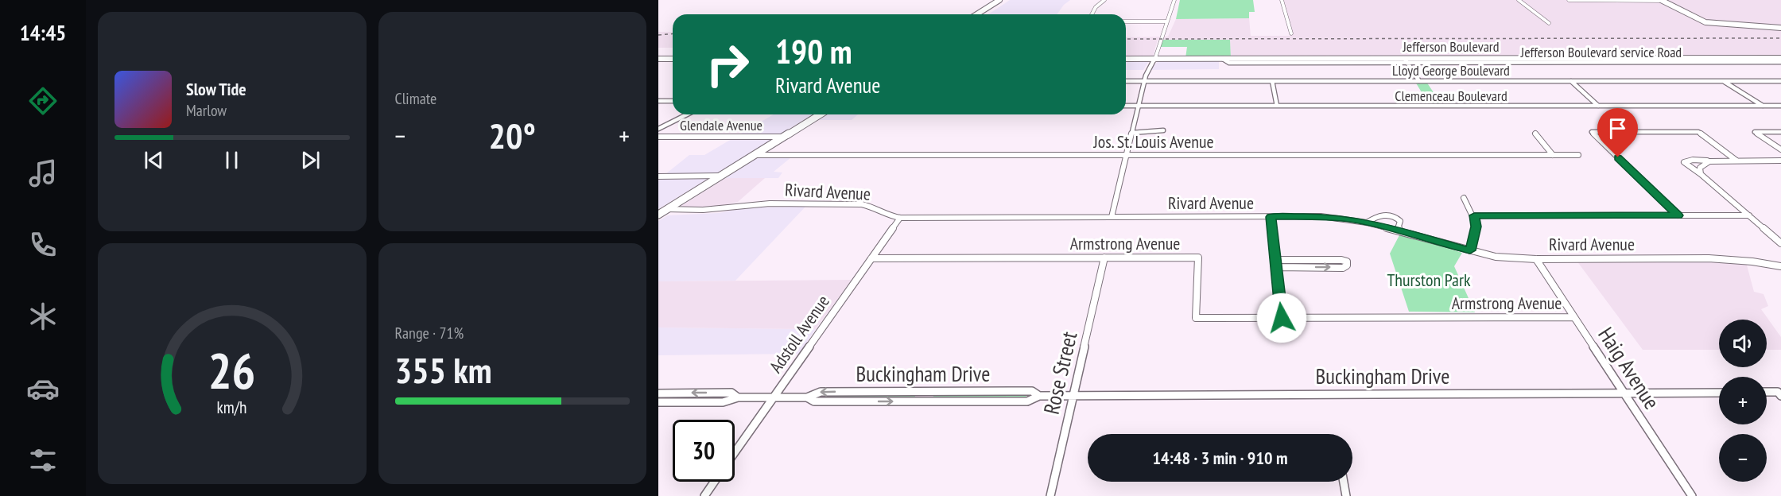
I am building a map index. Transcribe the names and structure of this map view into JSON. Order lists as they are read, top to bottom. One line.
{"streets":{"street":["Jefferson Boulevard","Jefferson Boulevard service Road","Lloyd George Boulevard","Clemenceau Boulevard","Glendale Avenue","Jos. St. Louis Avenue","Rivard Avenue","Armstrong Avenue","Adstoll Avenue","Haig Avenue","Rose Street","Buckingham Drive"]},"crossings":[["Jefferson Boulevard","Jefferson Boulevard service Road"],["Rivard Avenue","Adstoll Avenue"],["Rivard Avenue","Haig Avenue"],["Armstrong Avenue","Adstoll Avenue"],["Armstrong Avenue","Haig Avenue"],["Armstrong Avenue","Rose Street"],["Adstoll Avenue","Buckingham Drive"],["Haig Avenue","Buckingham Drive"],["Rose Street","Buckingham Drive"]],"parks":["Thurston Park"],"page":{"tabs":"14:45","tile":["Climate",["Range · 71%","355 km"]],"turn":["190 m","Rivard Avenue"],"song":["Slow Tide","Marlow"],"heat":["−","20°","+"],"map_buttons":["+","−"],"limit":"30","trip":"14:48 · 3 min · 910 m","gauge":["26","km/h"]}}
